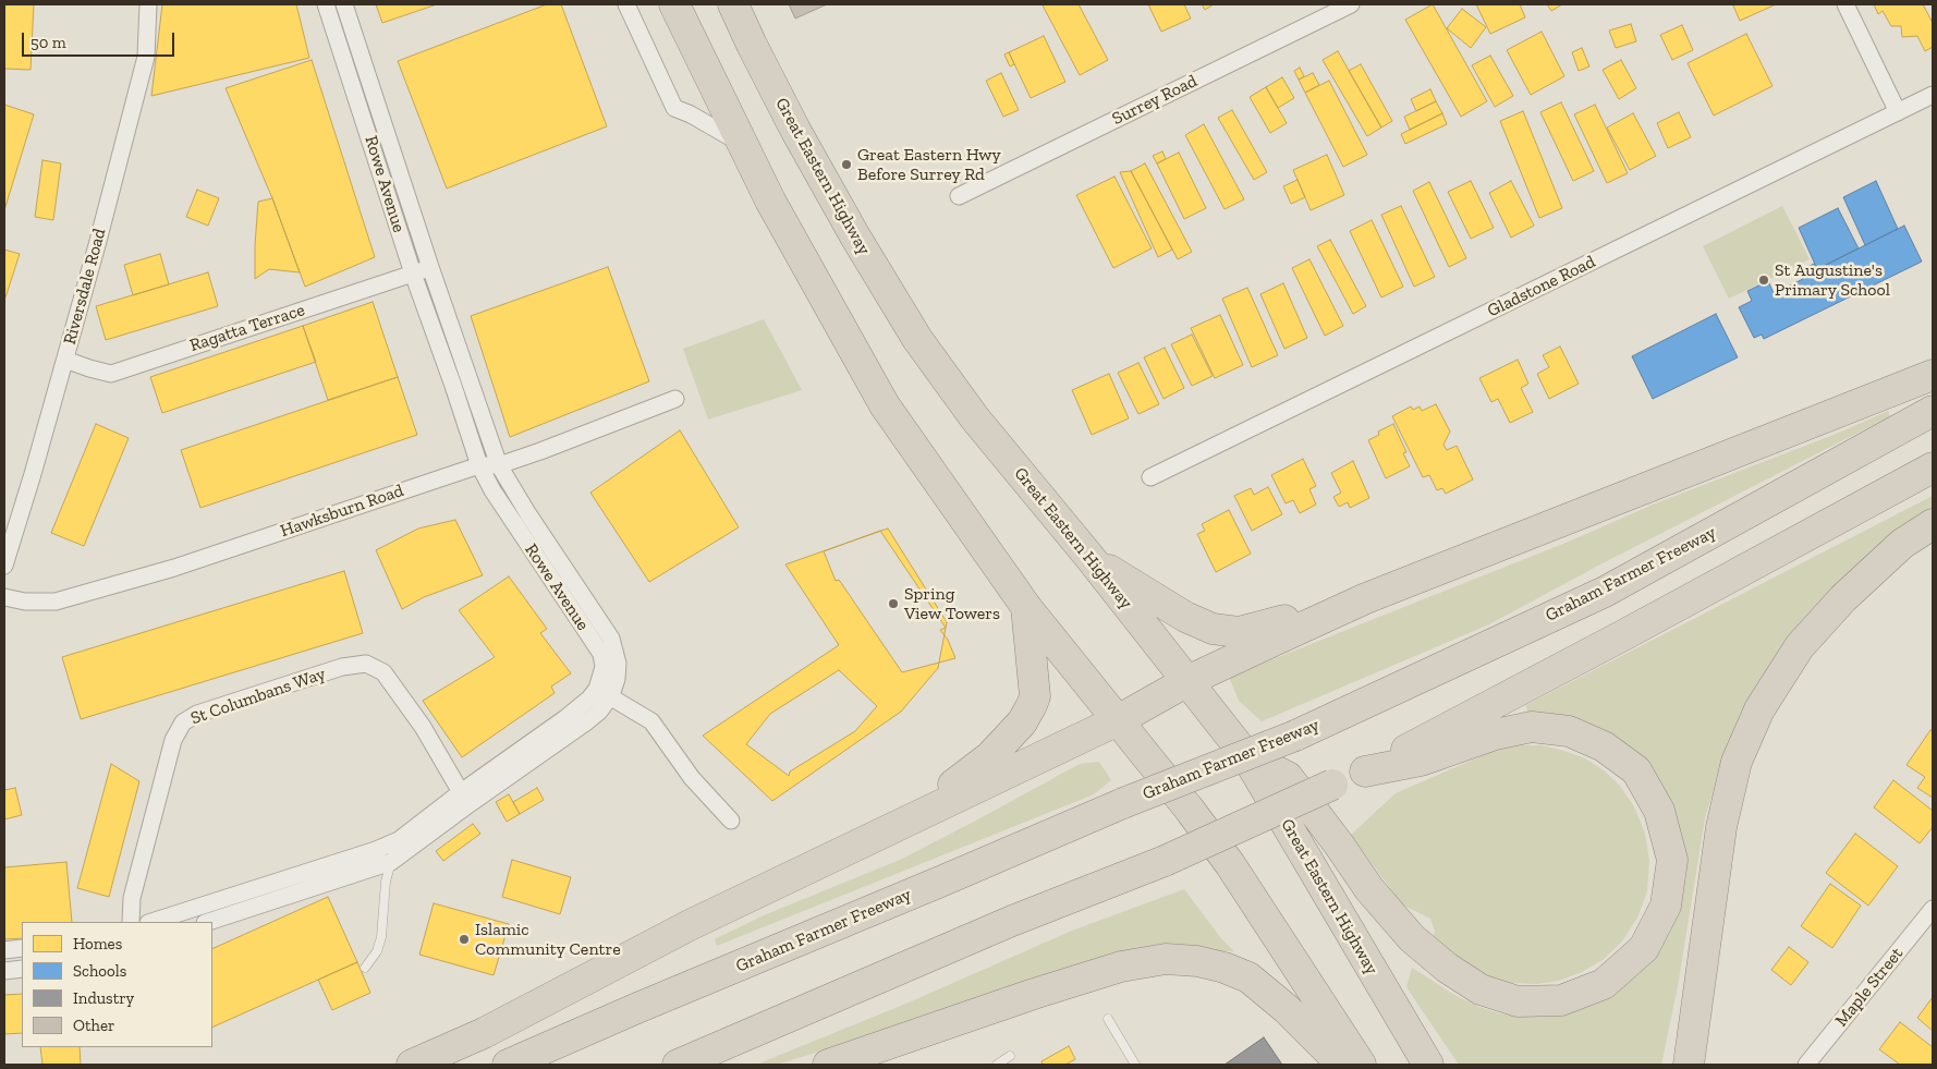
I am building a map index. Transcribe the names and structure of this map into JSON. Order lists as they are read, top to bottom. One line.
{"streets":{"highway":["Great Eastern Highway","Graham Farmer Freeway"],"street":["Surrey Road","Rowe Avenue","Riversdale Road","Gladstone Road","Ragatta Terrace","Hawksburn Road","St Columbans Way","Maple Street"]},"crossings":[["Rowe Avenue","Ragatta Terrace"],["Rowe Avenue","Hawksburn Road"],["Rowe Avenue","St Columbans Way"],["Riversdale Road","Ragatta Terrace"]],"places":["Great Eastern Hwy Before Surrey Rd","St Augustine's Primary School","Spring View Towers","Islamic Community Centre"],"legend":["Homes","Schools","Industry","Other"],"scale_bar":"50 m"}
